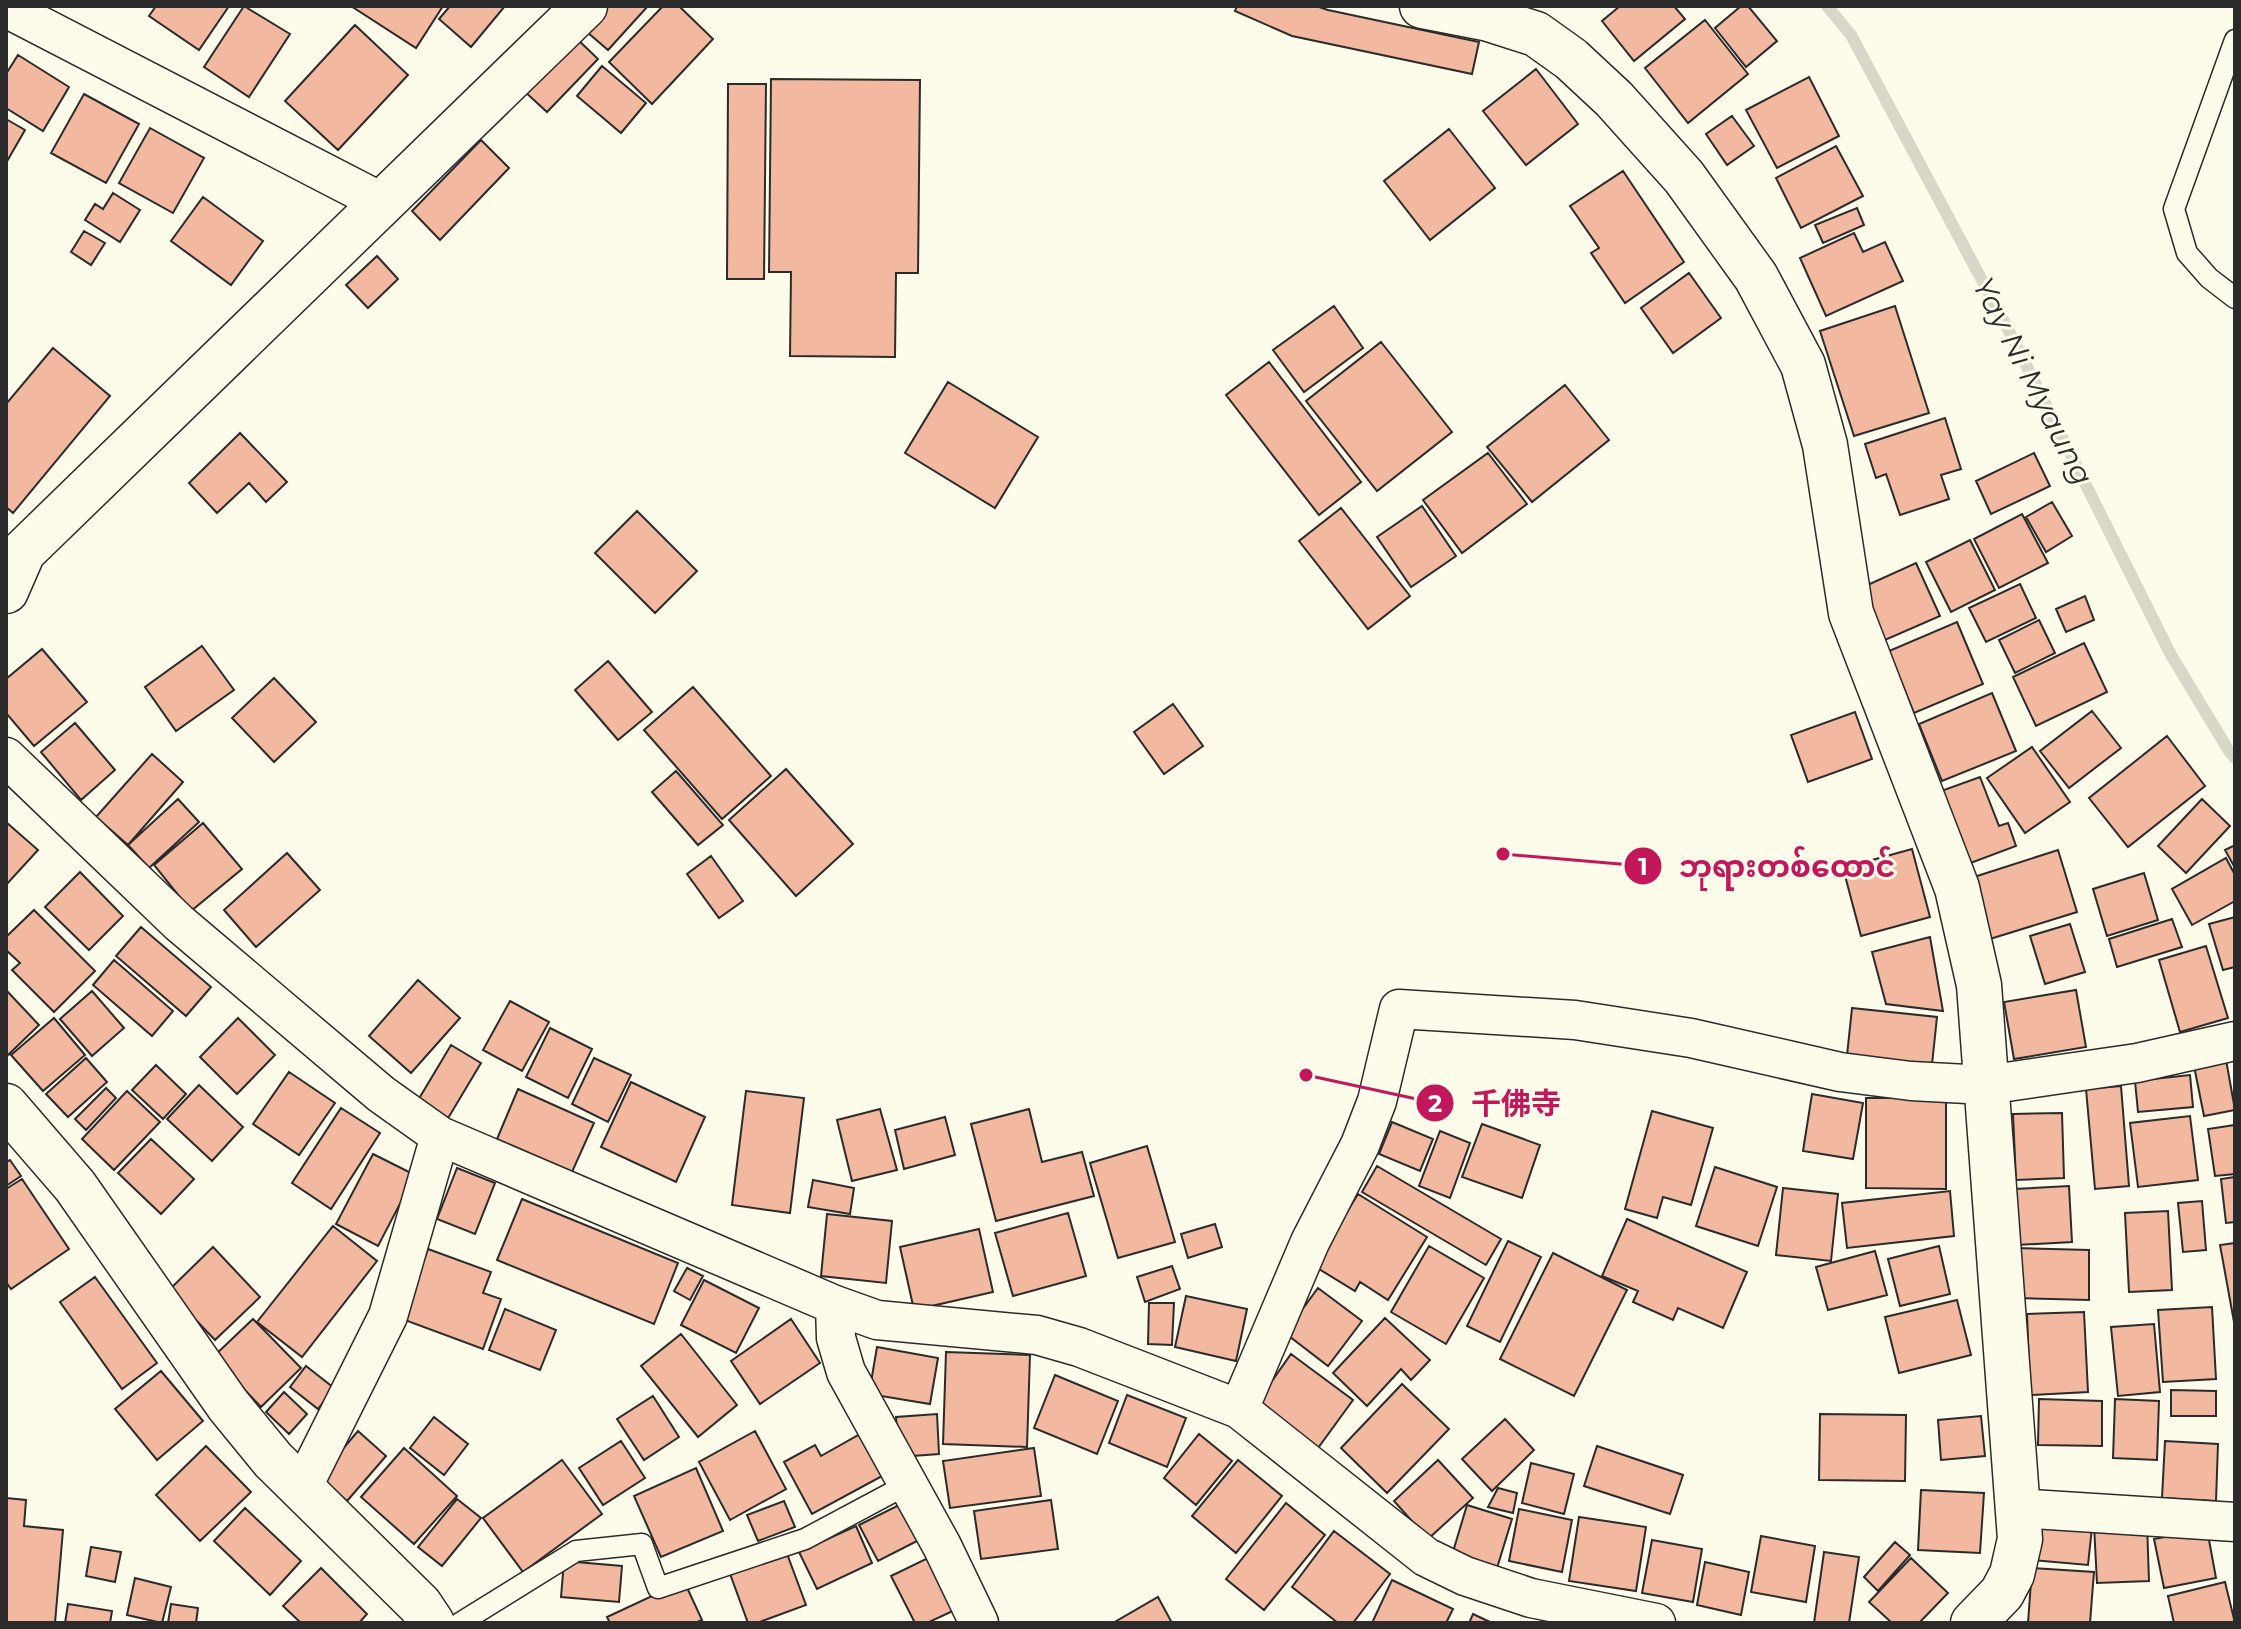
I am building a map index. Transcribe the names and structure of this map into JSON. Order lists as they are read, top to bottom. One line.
{"water":["Yay Ni Myaung"],"places":["ဘုရားတစ်ထောင်","千佛寺"]}
